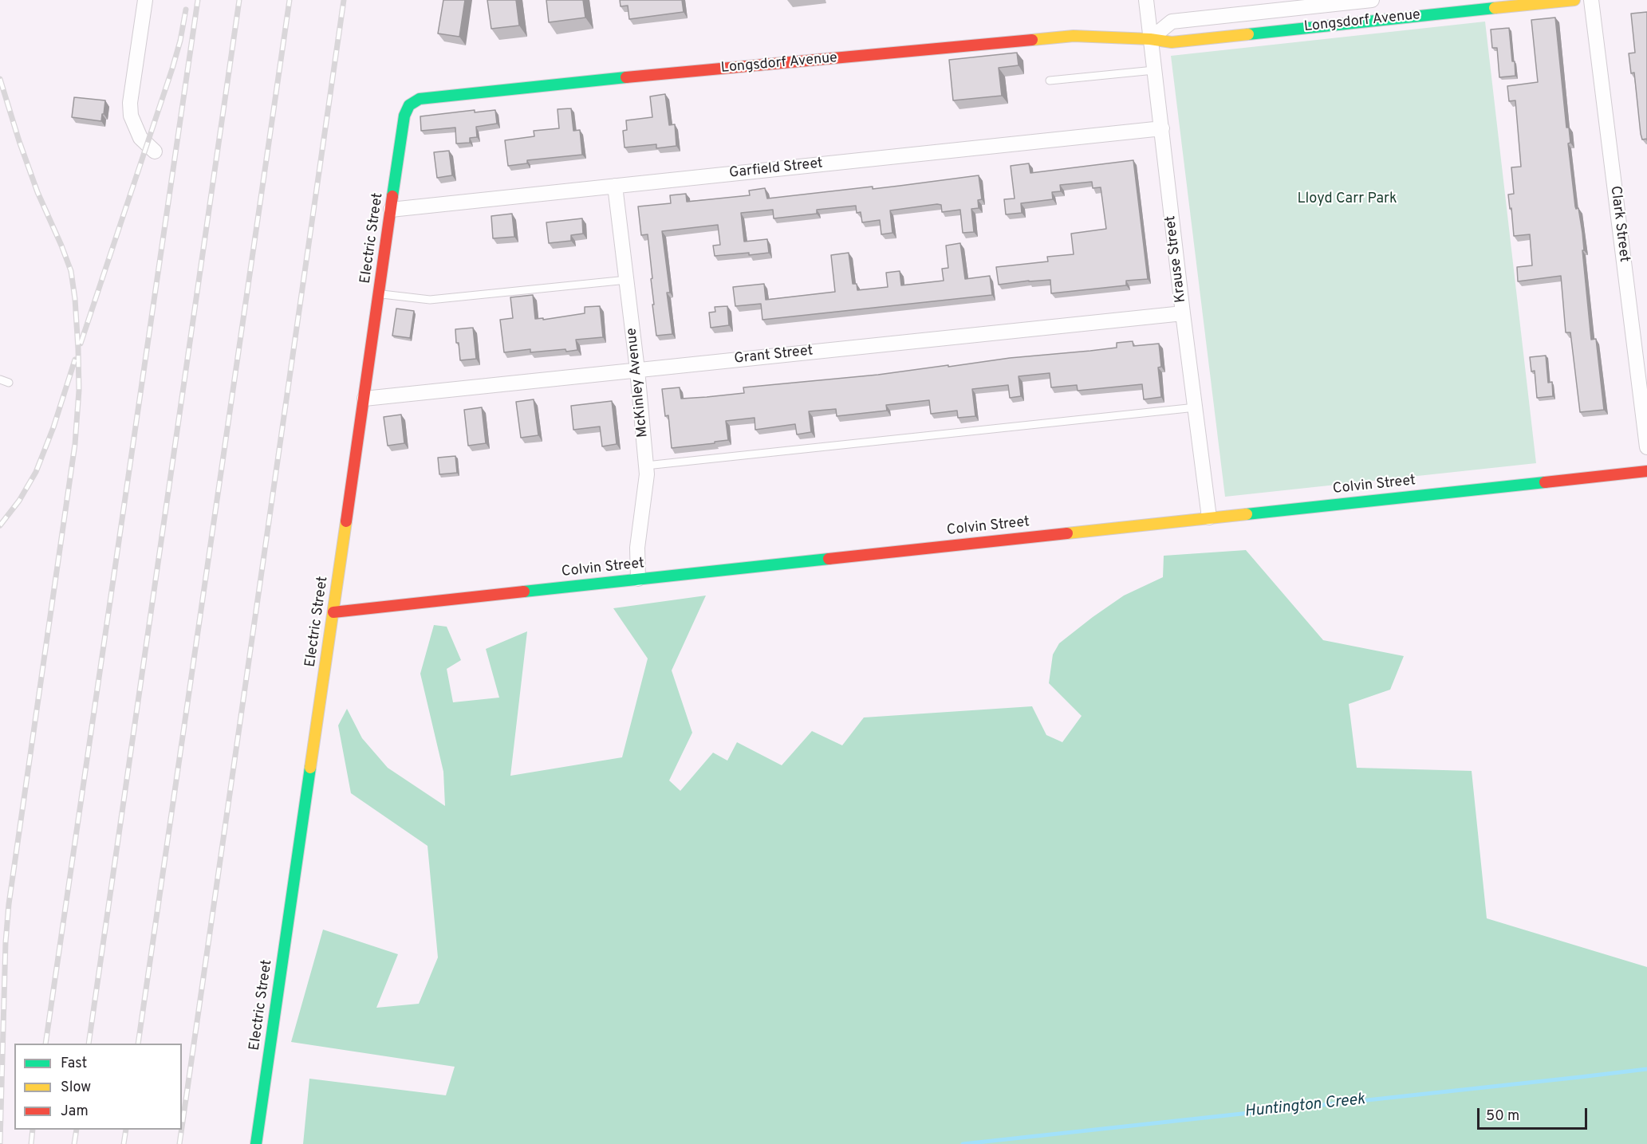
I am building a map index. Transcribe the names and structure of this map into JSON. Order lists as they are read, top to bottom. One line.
{"streets":{"street":["Longsdorf Avenue","Garfield Street","Clark Street","Electric Street","Krause Street","Grant Street","McKinley Avenue","Colvin Street"]},"crossings":[["Longsdorf Avenue","Electric Street"],["Longsdorf Avenue","Krause Street"],["Garfield Street","Electric Street"],["Garfield Street","Krause Street"],["Garfield Street","McKinley Avenue"],["Electric Street","Grant Street"],["Electric Street","Colvin Street"],["Krause Street","Grant Street"],["Krause Street","Colvin Street"],["Grant Street","McKinley Avenue"],["McKinley Avenue","Colvin Street"]],"water":["Huntington Creek"],"parks":["Lloyd Carr Park"],"legend":["Fast","Slow","Jam"],"scale_bar":"50 m"}
